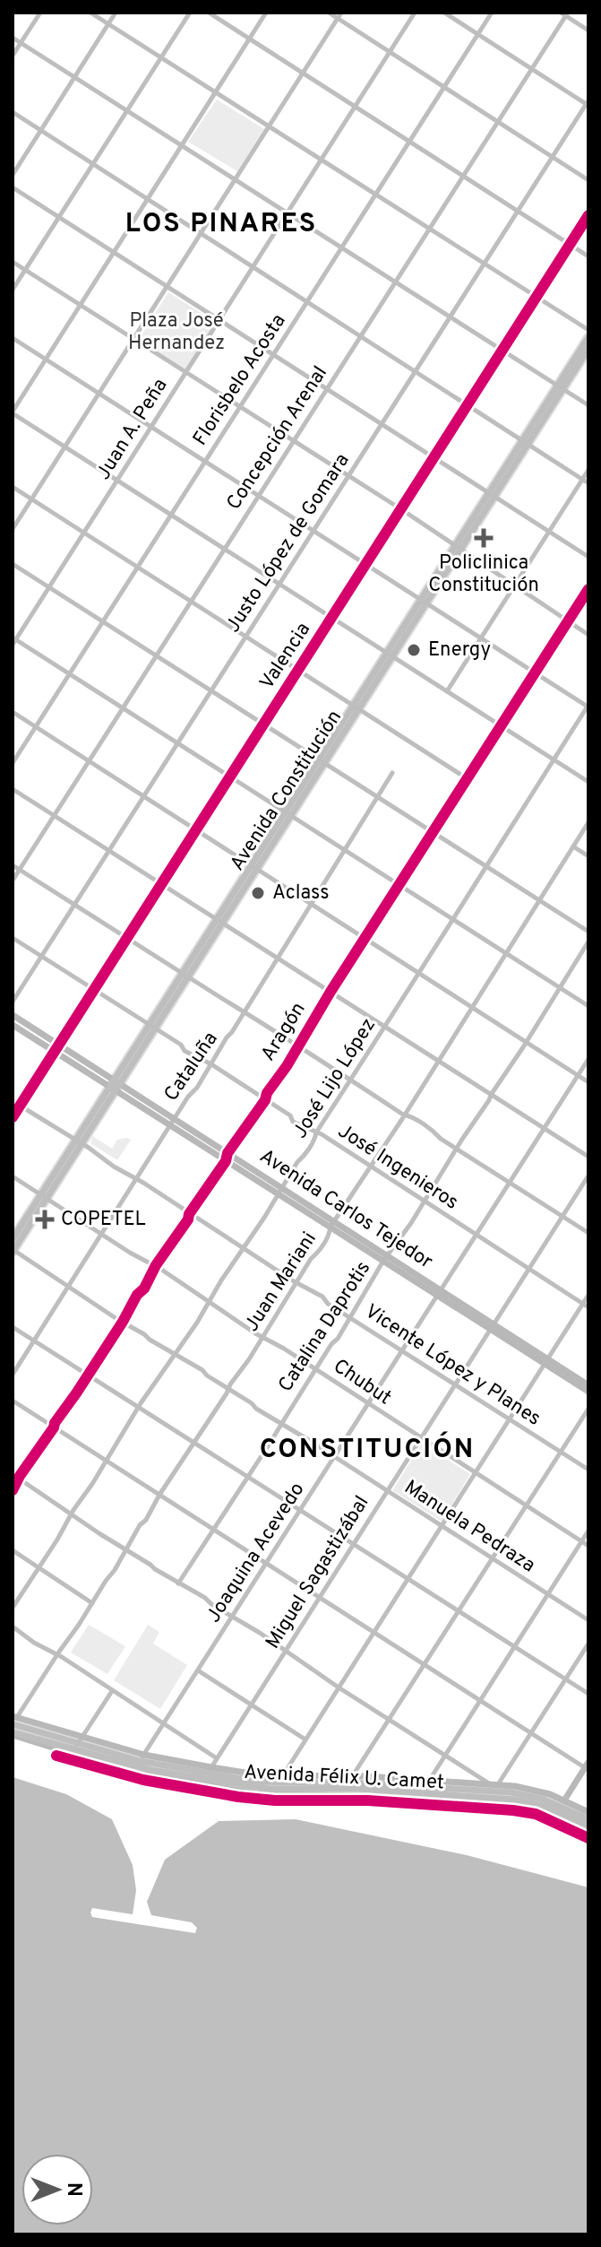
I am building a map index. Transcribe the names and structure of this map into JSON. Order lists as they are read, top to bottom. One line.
{"streets":{"main road":["Avenida Constitución","Avenida Carlos Tejedor","Avenida Félix U. Camet"],"street":["Florisbelo Acosta","Juan A. Peña","Concepción Arenal","Justo López de Gomara","Valencia","Aragón","Cataluña","José Lijo López","José Ingenieros","Juan Mariani","Catalina Daprotis","Vicente López y Planes","Chubut","Manuela Pedraza","Joaquina Acevedo","Miguel Sagastizábal"]},"crossings":[["Justo López de Gomara","José Ingenieros"],["Valencia","José Ingenieros"],["Valencia","Avenida Carlos Tejedor"],["Valencia","Vicente López y Planes"],["Avenida Constitución","José Ingenieros"],["Avenida Constitución","Avenida Carlos Tejedor"],["Avenida Constitución","Vicente López y Planes"],["Avenida Constitución","Chubut"],["Avenida Constitución","Manuela Pedraza"],["Aragón","José Ingenieros"],["Aragón","Avenida Carlos Tejedor"],["Aragón","Vicente López y Planes"],["Aragón","Chubut"],["Aragón","Manuela Pedraza"],["Cataluña","José Ingenieros"],["Cataluña","Avenida Carlos Tejedor"],["Cataluña","Vicente López y Planes"],["Cataluña","Chubut"],["Cataluña","Manuela Pedraza"],["José Lijo López","José Ingenieros"],["José Lijo López","Avenida Carlos Tejedor"],["José Lijo López","Vicente López y Planes"],["José Lijo López","Chubut"],["José Lijo López","Manuela Pedraza"],["José Ingenieros","Juan Mariani"],["José Ingenieros","Catalina Daprotis"],["José Ingenieros","Joaquina Acevedo"],["José Ingenieros","Miguel Sagastizábal"],["Avenida Carlos Tejedor","Juan Mariani"],["Avenida Carlos Tejedor","Catalina Daprotis"],["Avenida Carlos Tejedor","Joaquina Acevedo"],["Avenida Carlos Tejedor","Miguel Sagastizábal"],["Juan Mariani","Vicente López y Planes"],["Juan Mariani","Chubut"],["Juan Mariani","Manuela Pedraza"],["Juan Mariani","Avenida Félix U. Camet"],["Catalina Daprotis","Vicente López y Planes"],["Catalina Daprotis","Chubut"],["Catalina Daprotis","Manuela Pedraza"],["Vicente López y Planes","Joaquina Acevedo"],["Vicente López y Planes","Miguel Sagastizábal"],["Chubut","Joaquina Acevedo"],["Chubut","Miguel Sagastizábal"],["Manuela Pedraza","Joaquina Acevedo"],["Manuela Pedraza","Miguel Sagastizábal"],["Joaquina Acevedo","Avenida Félix U. Camet"],["Miguel Sagastizábal","Avenida Félix U. Camet"]],"districts":["LOS PINARES","CONSTITUCIÓN"],"parks":["Plaza José Hernandez"],"places":{"health":["Policlinica Constitución","COPETEL"],"other":["Energy","Aclass"]},"north":"right"}
